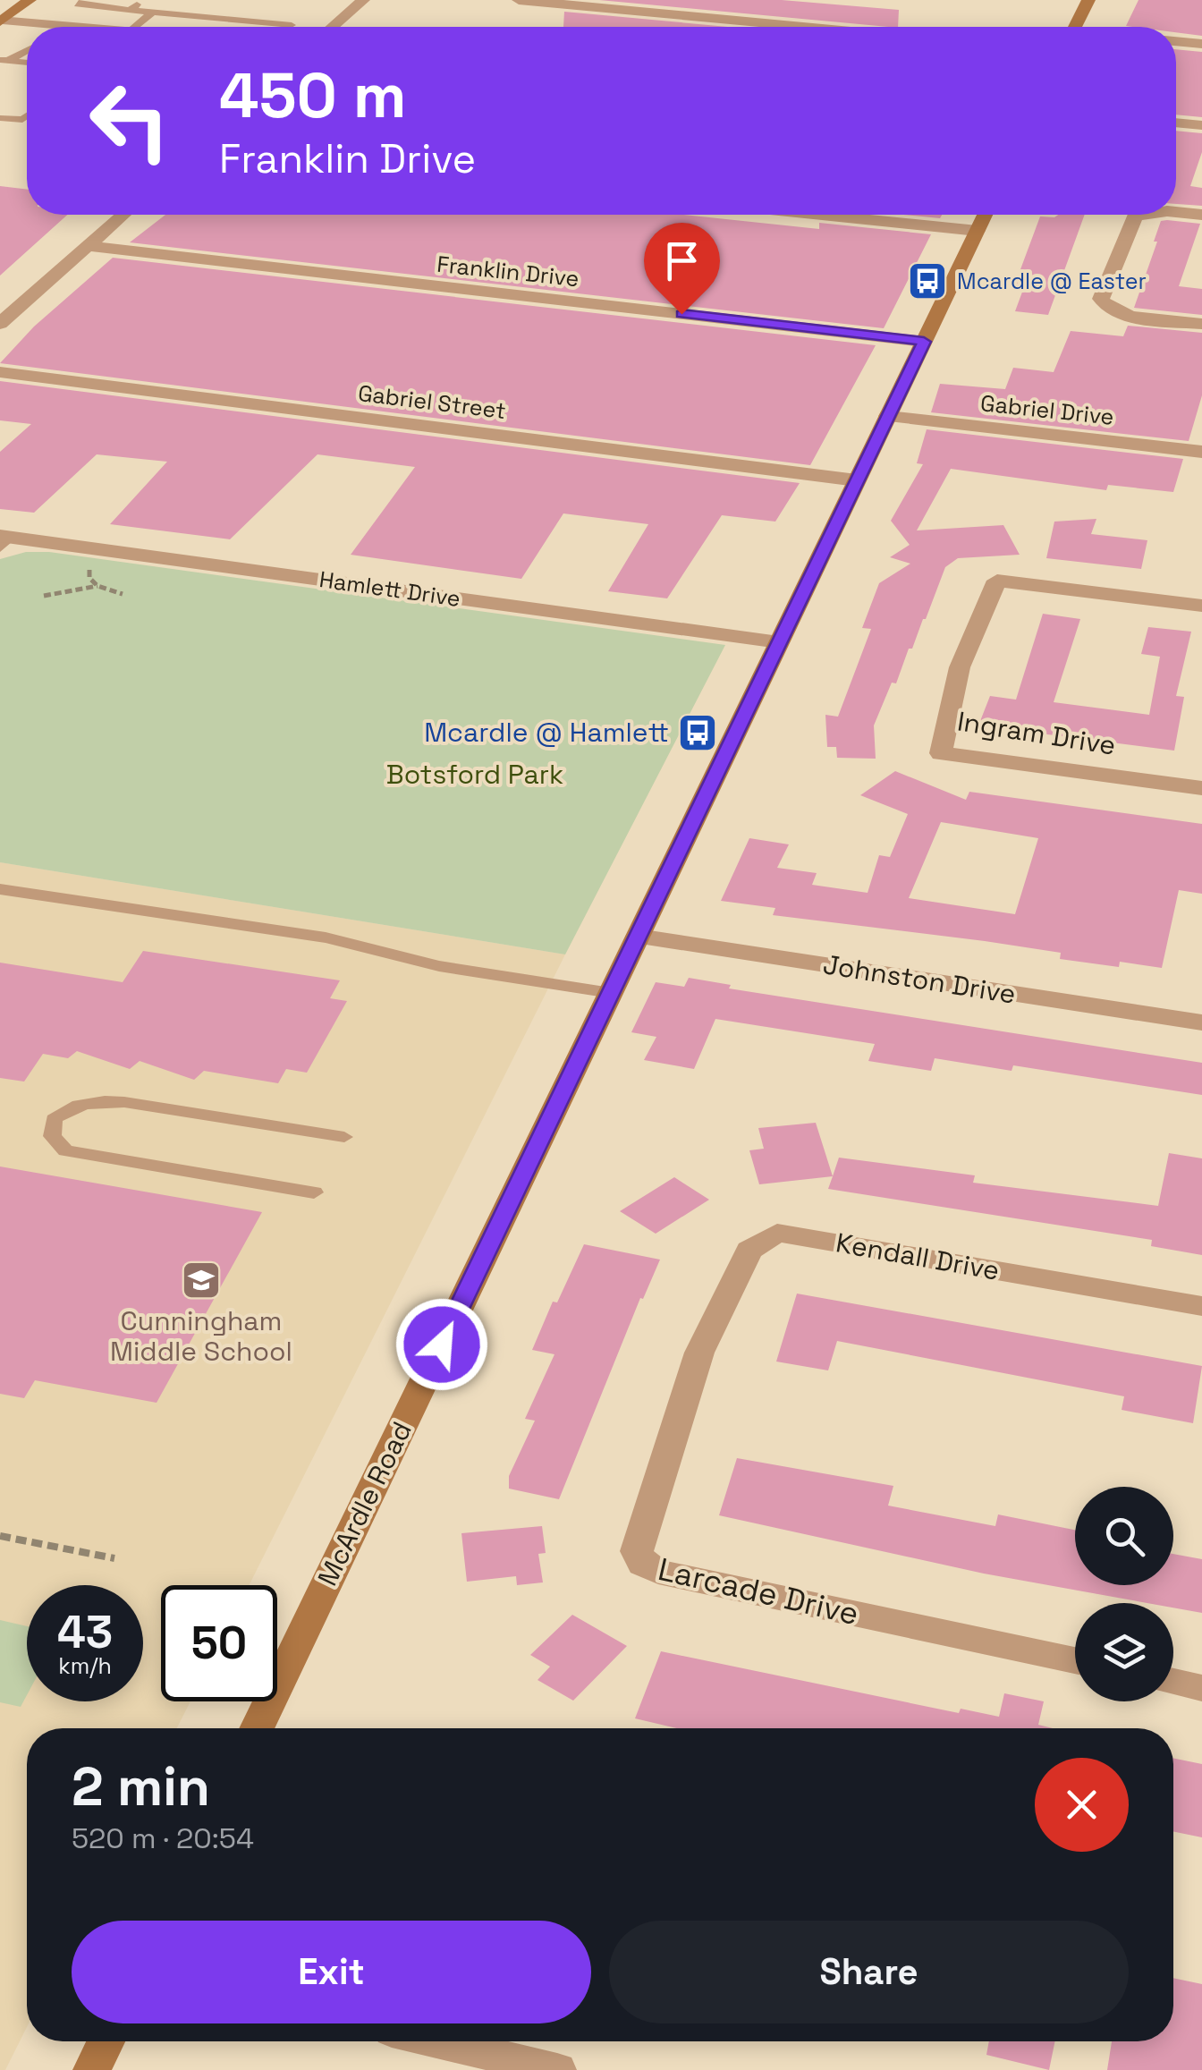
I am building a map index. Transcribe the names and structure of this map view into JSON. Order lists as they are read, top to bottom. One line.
{"streets":{"main road":["McArdle Road"],"street":["Franklin Drive","Gabriel Street","Gabriel Drive","Hamlett Drive","Ingram Drive","Johnston Drive","Kendall Drive","Larcade Drive"]},"crossings":[["Franklin Drive","McArdle Road"],["Gabriel Street","McArdle Road"],["Gabriel Drive","McArdle Road"],["Hamlett Drive","McArdle Road"],["Johnston Drive","McArdle Road"],["Kendall Drive","Larcade Drive"]],"parks":["Botsford Park"],"places":{"bus stop":["Mcardle @ Easter","Mcardle @ Hamlett"],"school or university":["Cunningham Middle School"]},"page":{"turn":["450 m","Franklin Drive"],"speed":"43 km/h","limit":"50","heading":["2 min","520 m · 20:54"],"buttons":["Exit","Share"]}}
